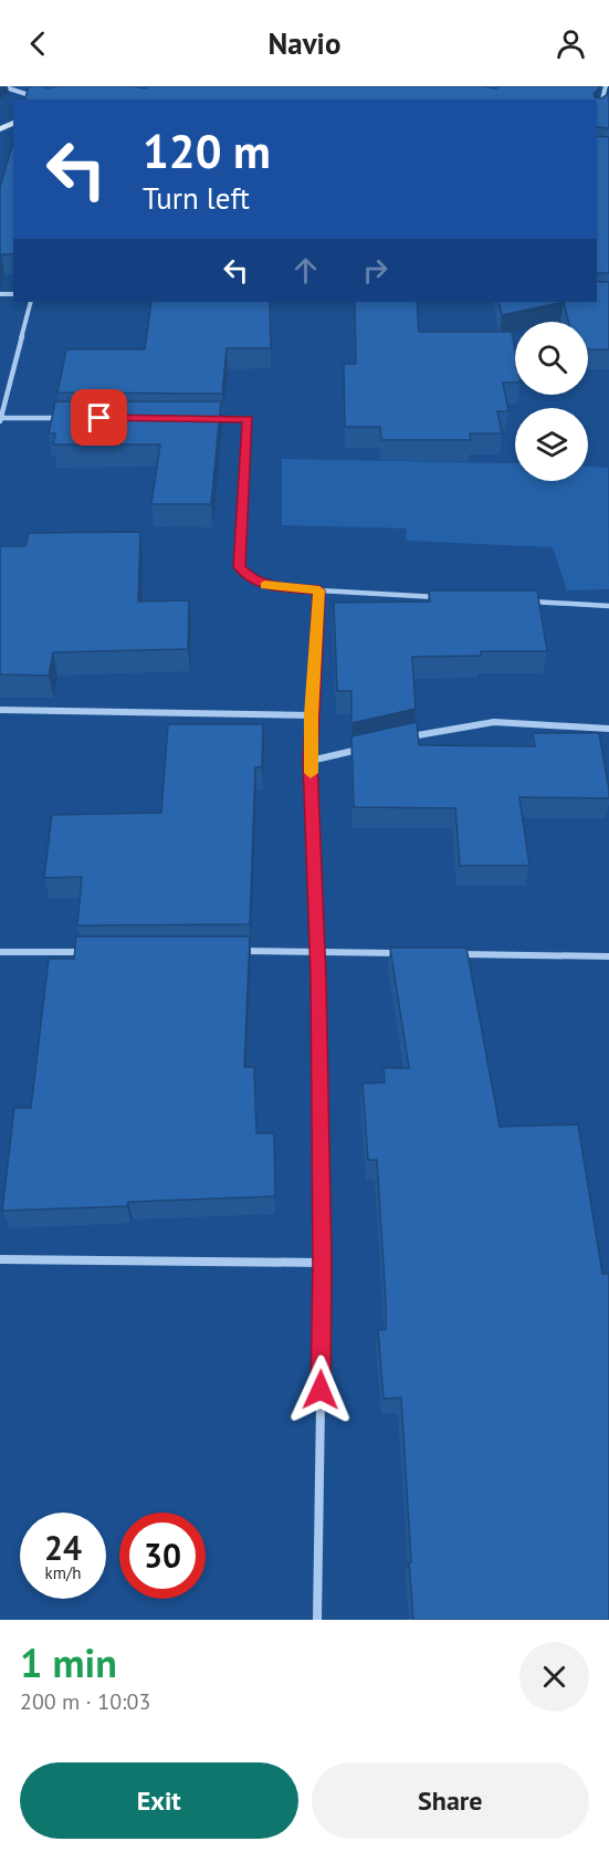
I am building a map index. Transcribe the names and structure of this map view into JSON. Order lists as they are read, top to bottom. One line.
{"page":{"header":"Navio","turn":["120 m","Turn left"],"speed":"24 km/h","limit":"30","heading":["1 min","200 m · 10:03"],"buttons":["Exit","Share"]}}
